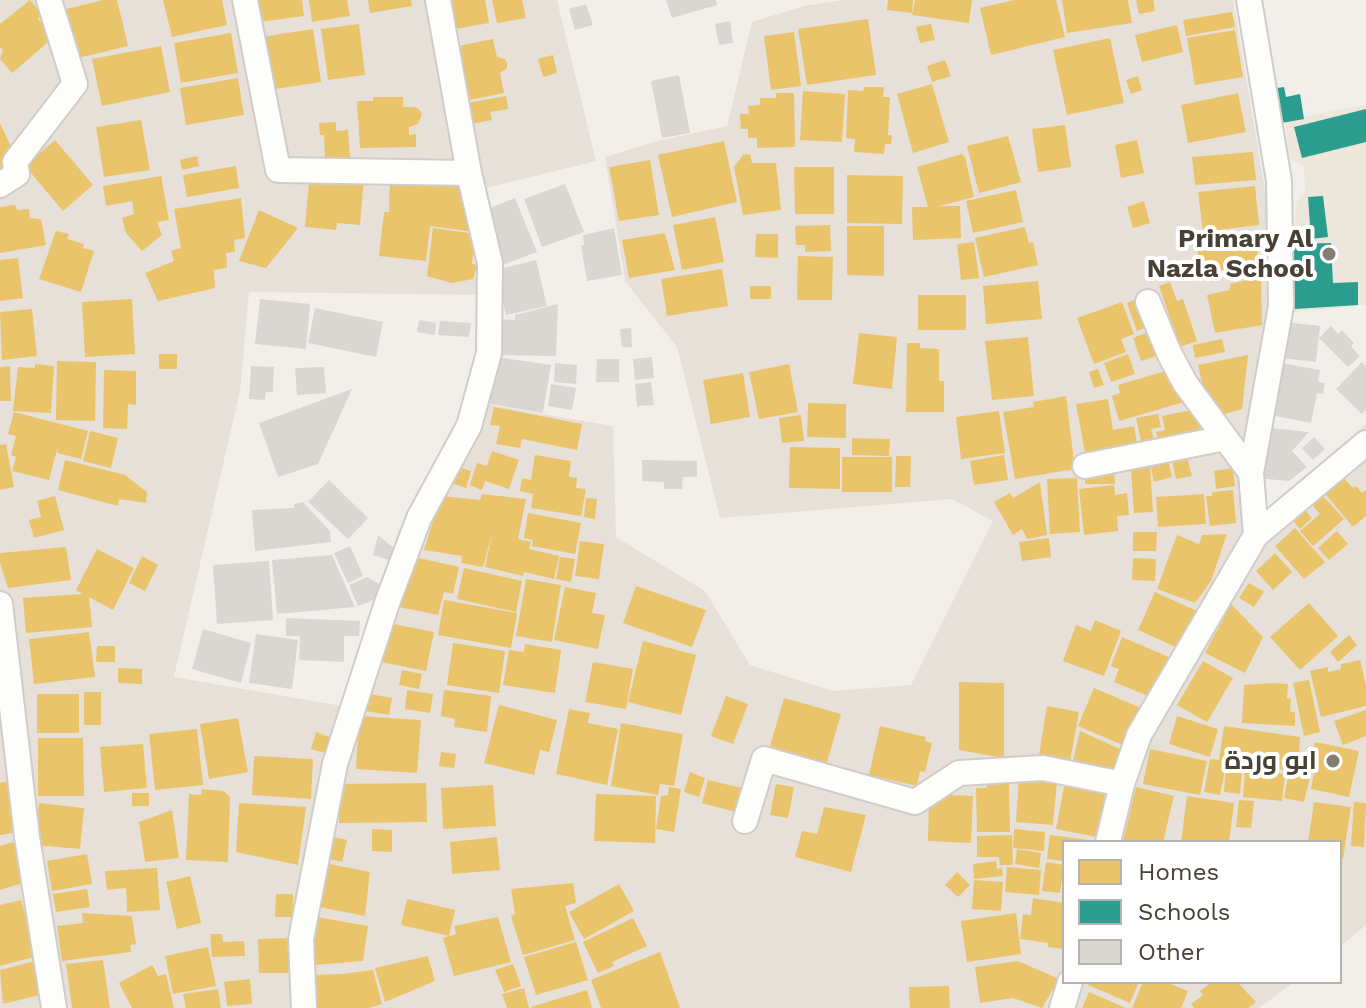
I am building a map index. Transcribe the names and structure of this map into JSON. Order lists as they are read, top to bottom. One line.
{"places":["Primary Al Nazla School","ابو وردة"],"legend":["Homes","Schools","Other"]}
